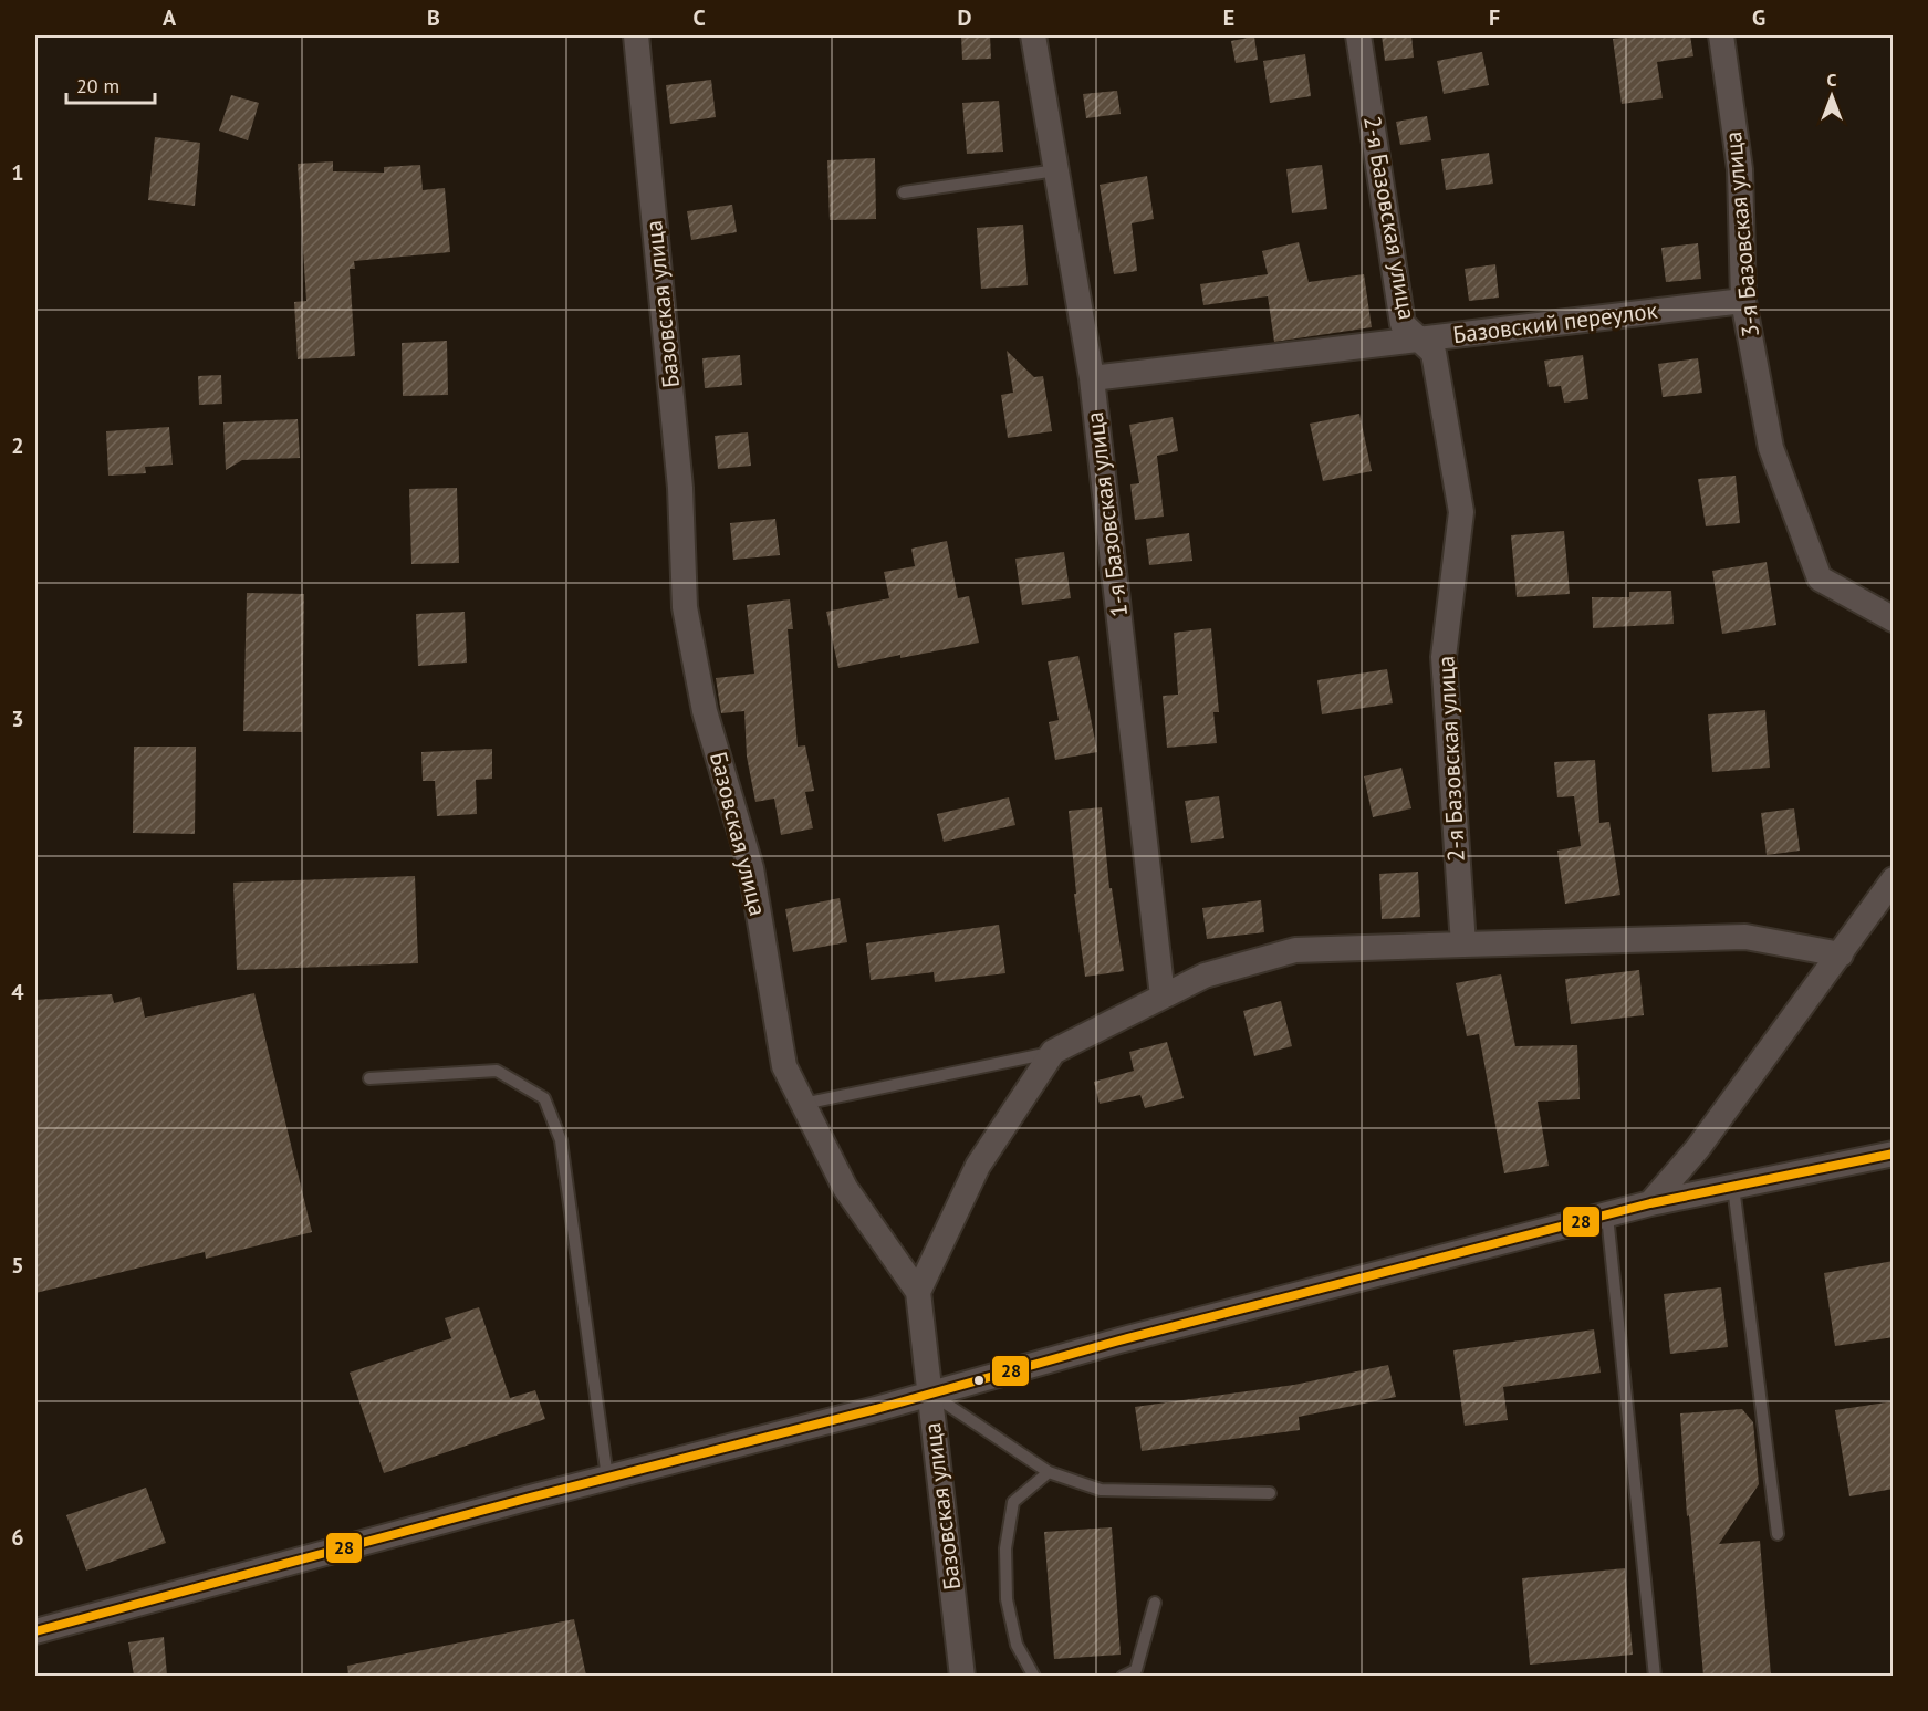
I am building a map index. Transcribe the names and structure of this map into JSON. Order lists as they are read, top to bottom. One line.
{"streets":{"street":["2-я Базовская улица","3-я Базовская улица","Базовская улица","Базовский переулок","1-я Базовская улица"]},"crossings":[["2-я Базовская улица","Базовский переулок"],["3-я Базовская улица","Базовский переулок"],["Базовский переулок","1-я Базовская улица"]],"lines":["transit line 28"],"scale_bar":"20 m","north":"top","grid":{"columns":["A","B","C","D","E","F","G"],"rows":["1","2","3","4","5","6"]}}
